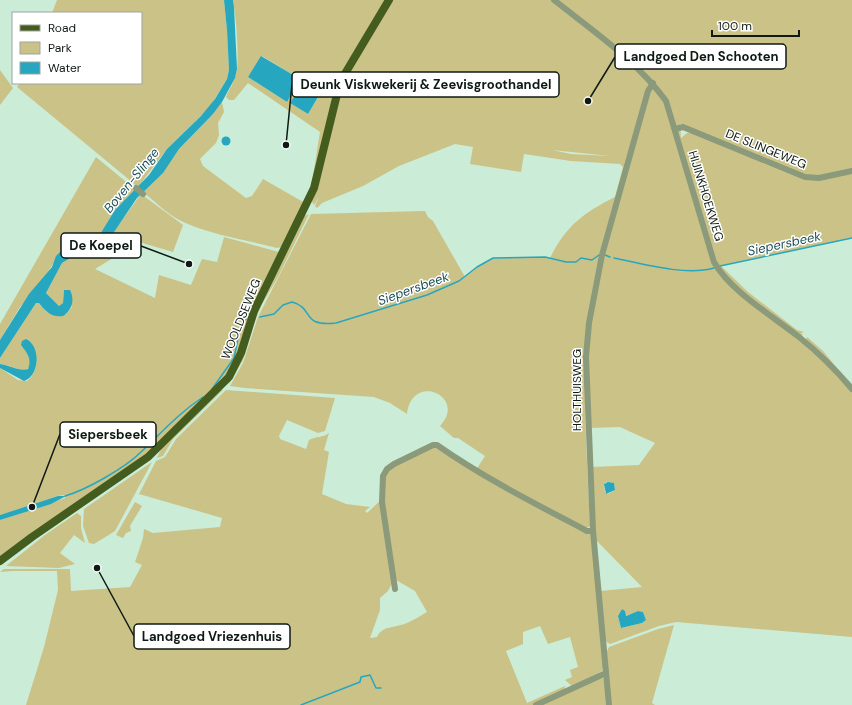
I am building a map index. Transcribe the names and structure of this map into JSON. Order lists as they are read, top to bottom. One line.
{"streets":{"main road":["WOOLDSEWEG"],"street":["DE SLINGEWEG","HIJINKHOEKWEG","HOLTHUISWEG"]},"crossings":[["DE SLINGEWEG","HIJINKHOEKWEG"],["HIJINKHOEKWEG","HOLTHUISWEG"]],"water":["Boven-Slinge","Siepersbeek"],"places":["Landgoed Den Schooten","Deunk Viskwekerij & Zeevisgroothandel","De Koepel","Siepersbeek","Landgoed Vriezenhuis"],"legend":["Road","Park","Water"],"scale_bar":"100 m"}
